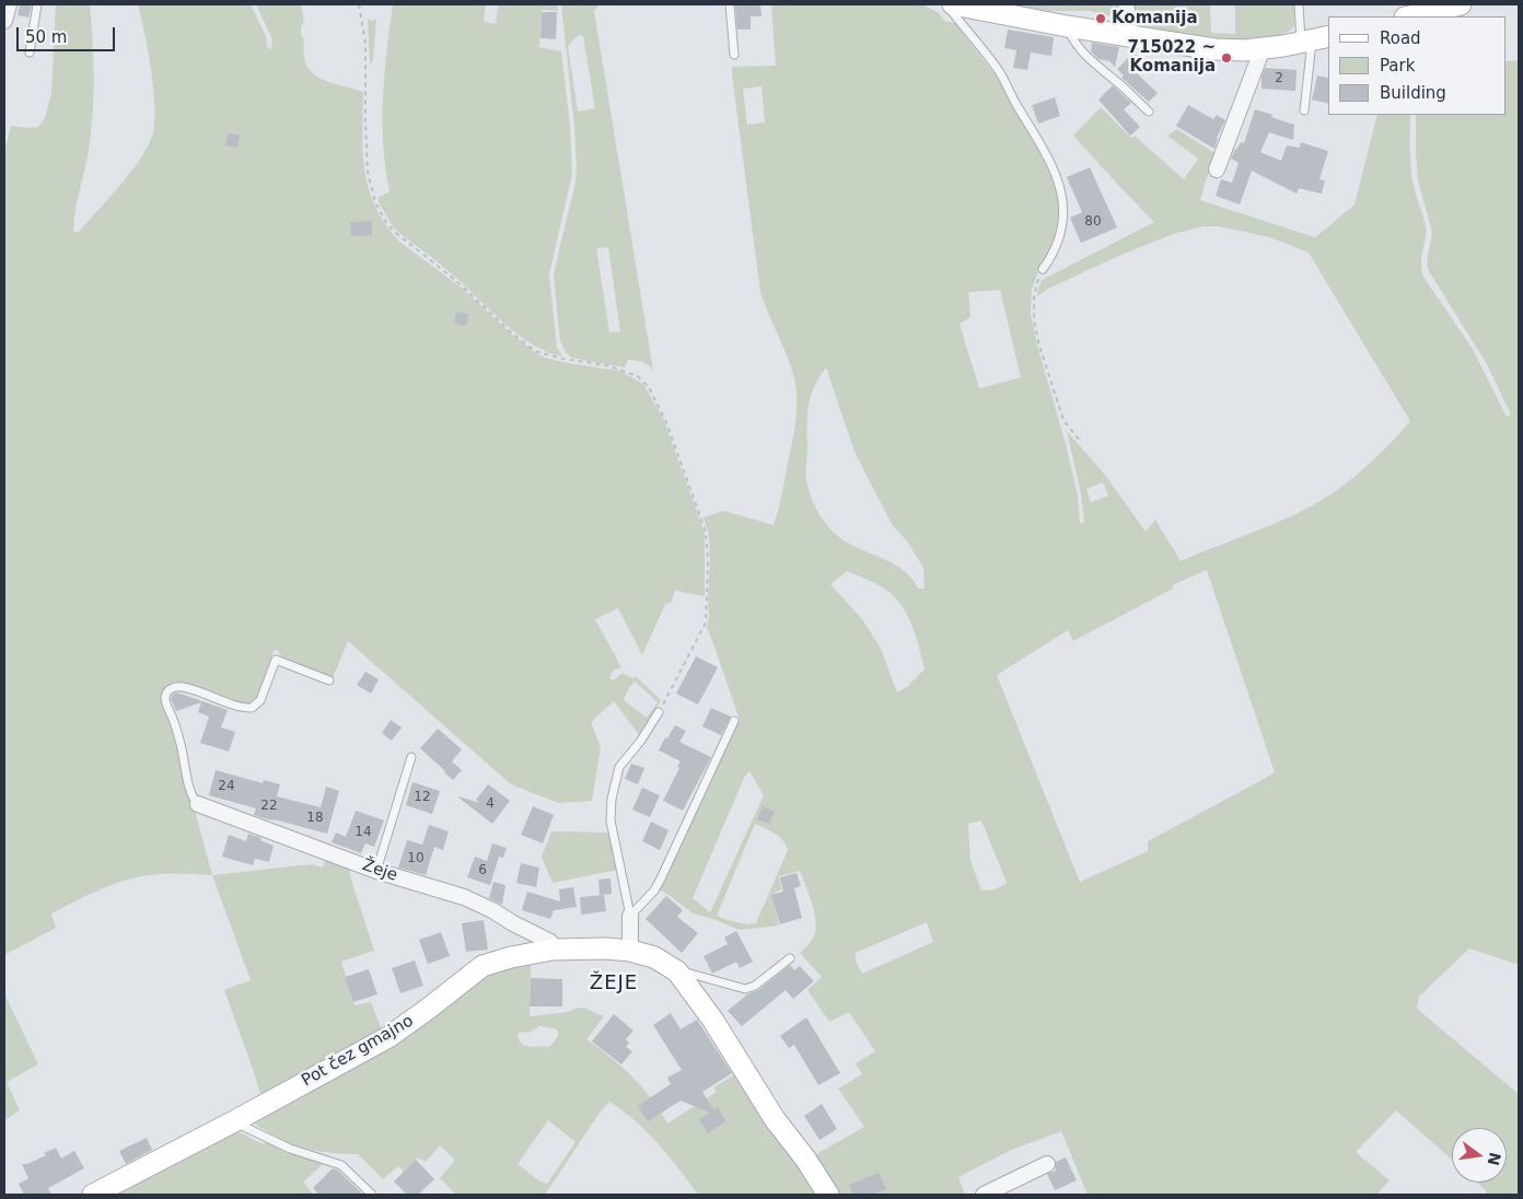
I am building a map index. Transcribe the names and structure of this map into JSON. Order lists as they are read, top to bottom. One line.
{"streets":{"street":["Žeje","Pot čez gmajno"]},"crossings":[["Žeje","Pot čez gmajno"]],"districts":["ŽEJE"],"places":["Komanija","715022 ~ Komanija"],"house_numbers":["2","80","24","12","4","22","18","14","10","6"],"legend":["Road","Park","Building"],"scale_bar":"50 m","north":"right"}
